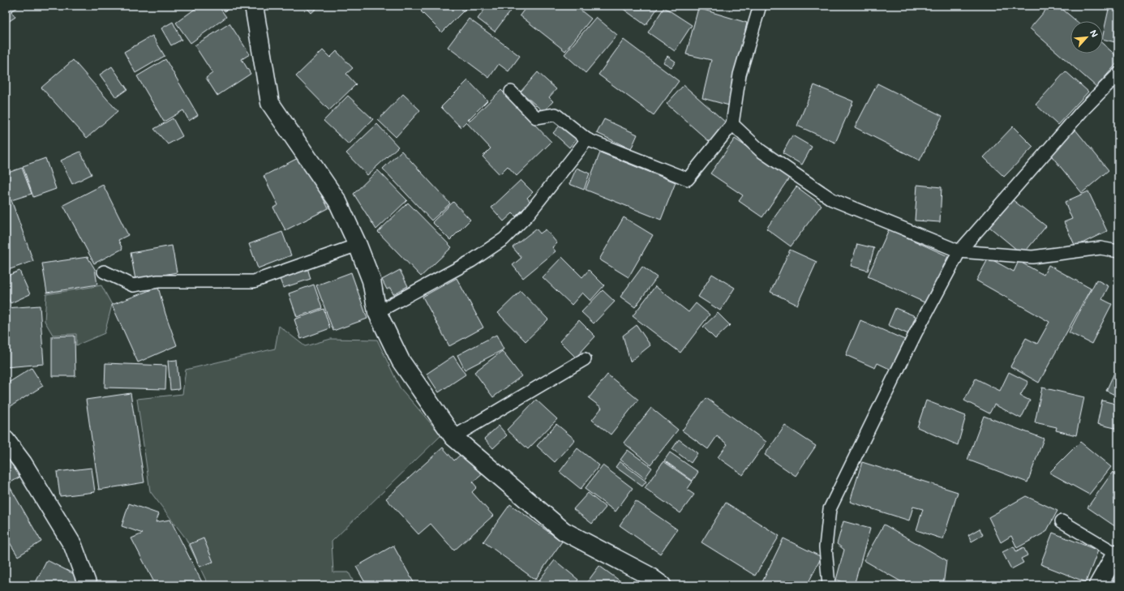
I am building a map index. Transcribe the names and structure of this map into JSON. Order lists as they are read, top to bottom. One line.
{"north":"top right"}
